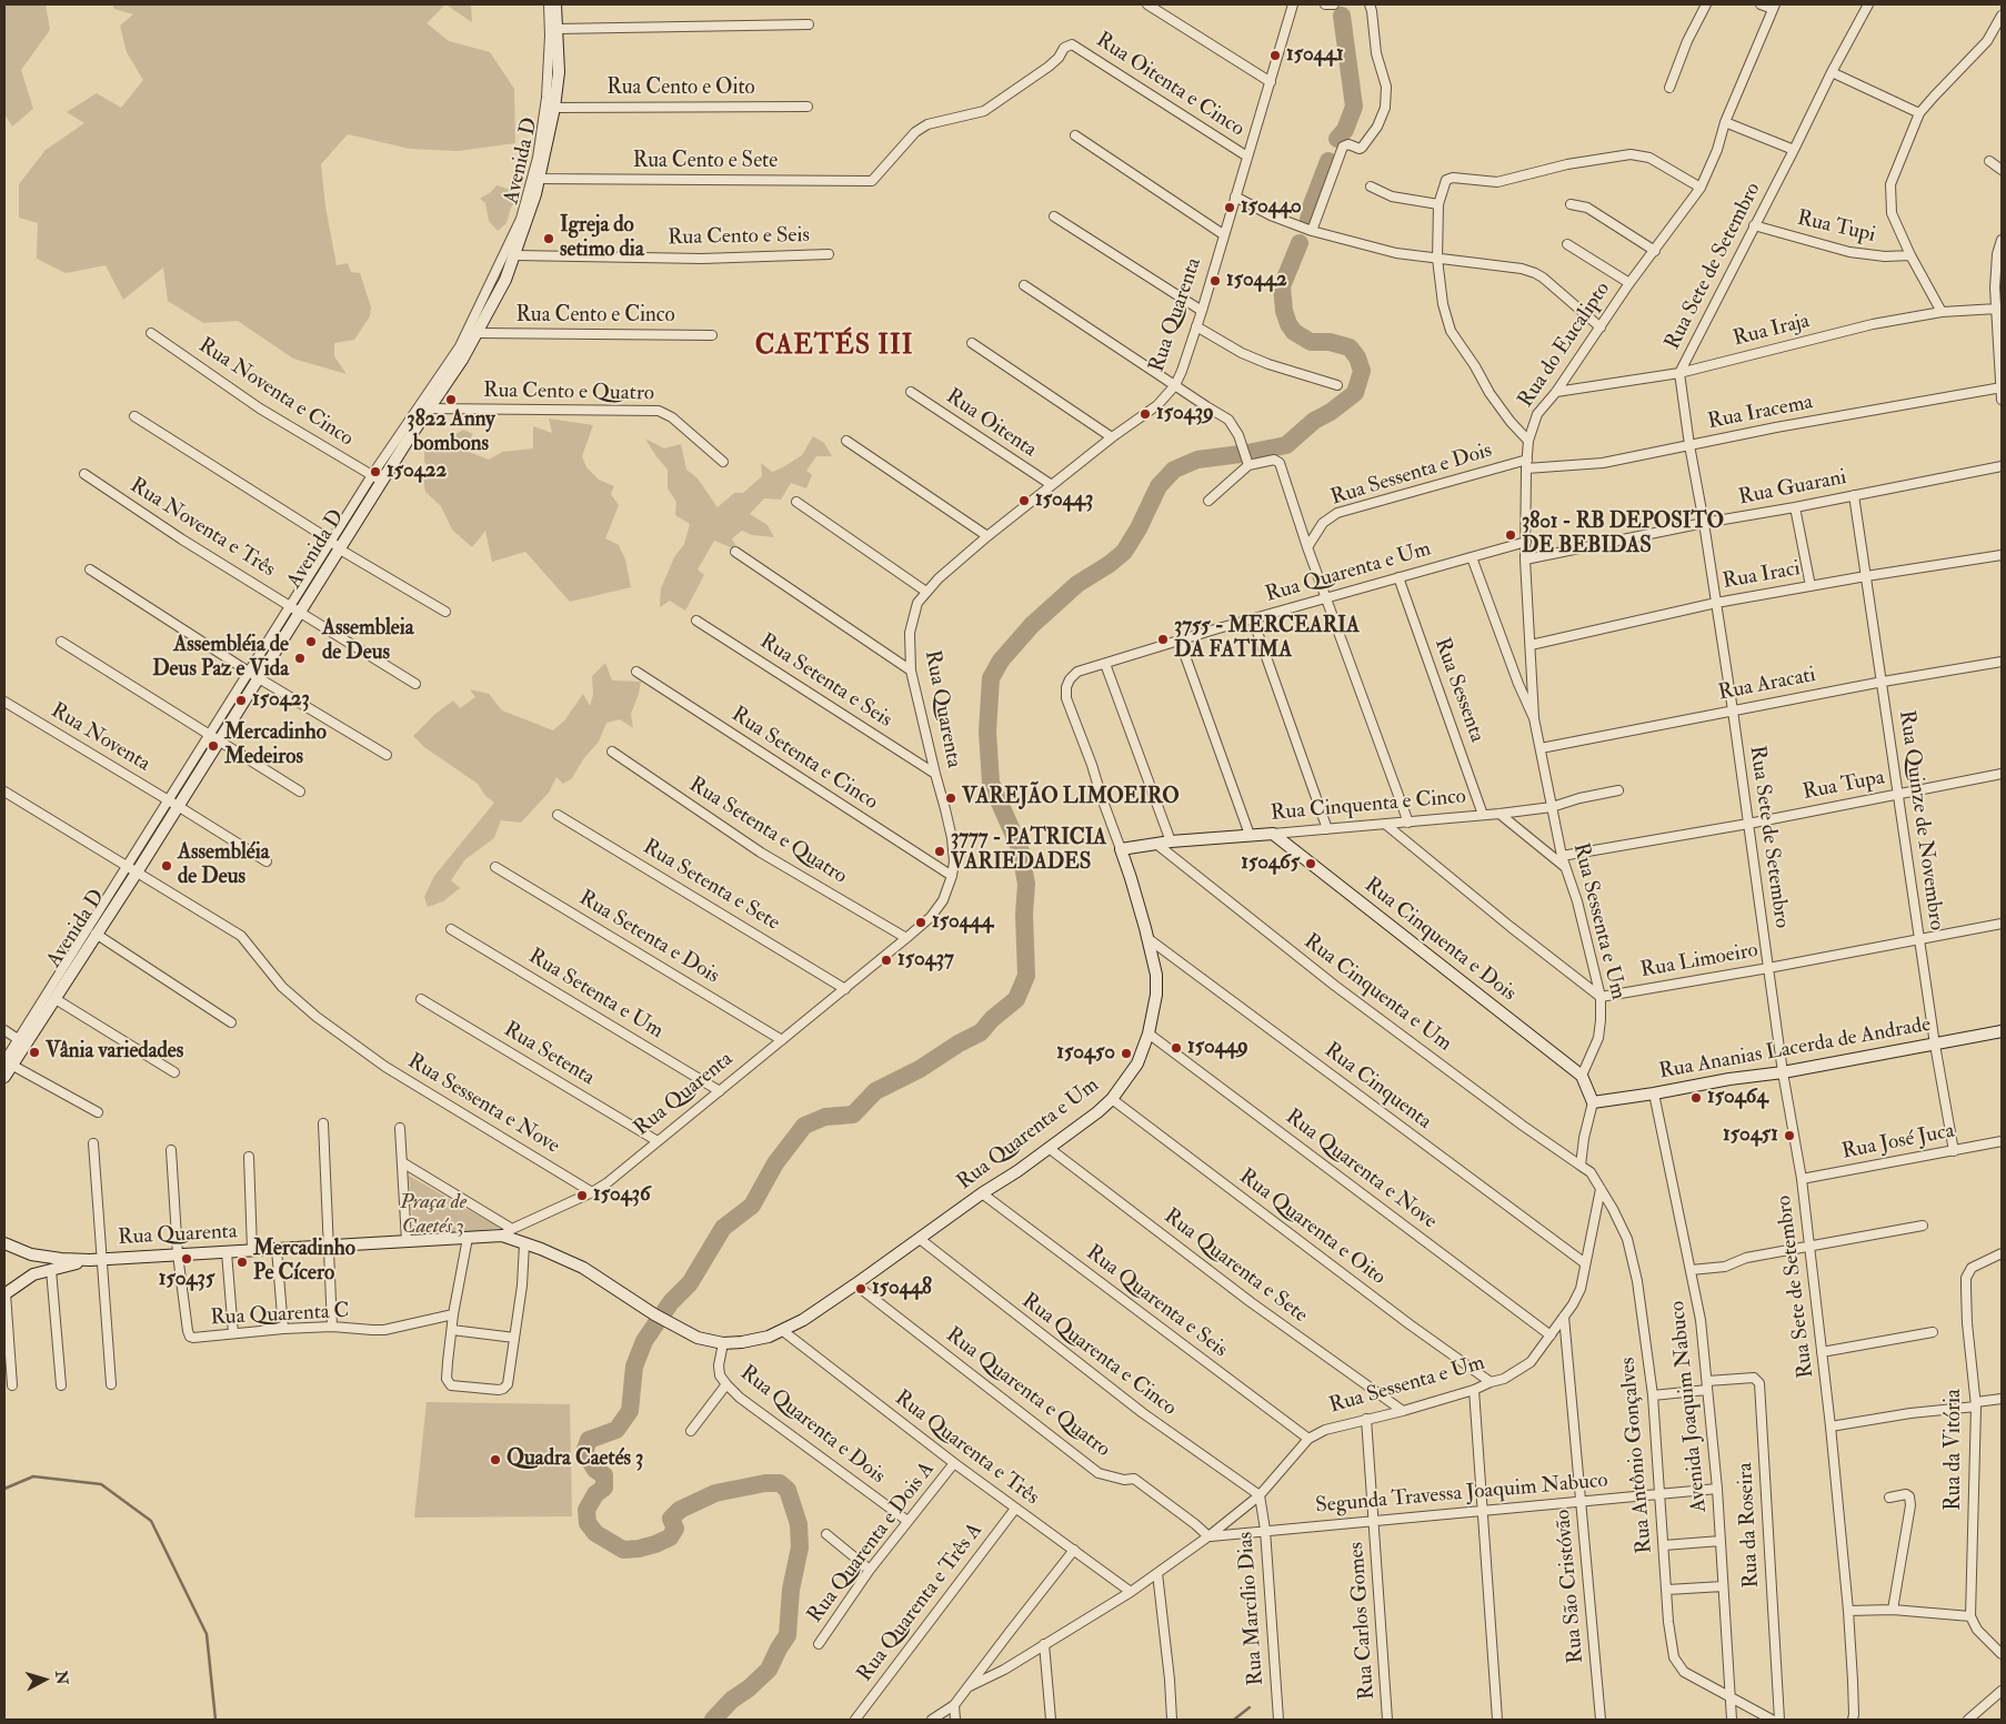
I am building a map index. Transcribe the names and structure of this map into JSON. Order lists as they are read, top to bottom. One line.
{"streets":{"street":["Rua Oitenta e Cinco","Rua Cento e Oito","Avenida D","Rua Cento e Sete","Rua Tupi","Rua Cento e Seis","Rua Sete de Setembro","Rua Quarenta","Rua Cento e Cinco","Rua Iraja","Rua do Eucalipto","Rua Noventa e Cinco","Rua Cento e Quatro","Rua Iracema","Rua Oitenta","Rua Sessenta e Dois","Rua Guarani","Rua Noventa e Três","Rua Quarenta e Um","Rua Iraci","Rua Setenta e Seis","Rua Aracati","Rua Sessenta","Rua Noventa","Rua Setenta e Cinco","Rua Tupa","Rua Cinquenta e Cinco","Rua Quinze de Novembro","Rua Setenta e Quatro","Rua Setenta e Sete","Rua Sessenta e Um","Rua Setenta e Dois","Rua Cinquenta e Dois","Rua Limoeiro","Rua Cinquenta e Um","Rua Setenta e Um","Rua Ananias Lacerda de Andrade","Rua Setenta","Rua Cinquenta","Rua Sessenta e Nove","Rua José Juca","Rua Quarenta e Nove","Rua Quarenta e Oito","Rua Quarenta e Sete","Rua Quarenta e Seis","Rua Quarenta C","Rua Quarenta e Cinco","Rua Quarenta e Quatro","Avenida Joaquim Nabuco","Rua Quarenta e Dois","Rua Quarenta e Três","Rua da Vitória","Rua Antônio Gonçalves","Segunda Travessa Joaquim Nabuco","Rua da Roseira","Rua Quarenta e Dois A","Rua São Cristóvão","Rua Quarenta e Três A","Rua Marcílio Dias","Rua Carlos Gomes"]},"crossings":[["Rua Oitenta e Cinco","Rua Cento e Sete"],["Rua Oitenta e Cinco","Rua Quarenta"],["Rua Cento e Oito","Avenida D"],["Avenida D","Rua Cento e Sete"],["Avenida D","Rua Cento e Seis"],["Avenida D","Rua Cento e Cinco"],["Avenida D","Rua Noventa e Cinco"],["Avenida D","Rua Cento e Quatro"],["Avenida D","Rua Noventa e Três"],["Avenida D","Rua Noventa"],["Avenida D","Rua Sessenta e Nove"],["Rua Tupi","Rua Sete de Setembro"],["Rua Sete de Setembro","Rua Iraja"],["Rua Sete de Setembro","Rua Iracema"],["Rua Sete de Setembro","Rua Guarani"],["Rua Sete de Setembro","Rua Iraci"],["Rua Sete de Setembro","Rua Aracati"],["Rua Sete de Setembro","Rua Tupa"],["Rua Sete de Setembro","Rua Limoeiro"],["Rua Sete de Setembro","Rua Ananias Lacerda de Andrade"],["Rua Sete de Setembro","Rua José Juca"],["Rua Quarenta","Rua Oitenta"],["Rua Quarenta","Rua Quarenta e Um"],["Rua Quarenta","Rua Setenta e Seis"],["Rua Quarenta","Rua Setenta e Cinco"],["Rua Quarenta","Rua Setenta e Quatro"],["Rua Quarenta","Rua Setenta e Sete"],["Rua Quarenta","Rua Setenta e Dois"],["Rua Quarenta","Rua Setenta e Um"],["Rua Quarenta","Rua Setenta"],["Rua Quarenta","Rua Sessenta e Nove"],["Rua Quarenta","Rua Quarenta C"],["Rua Iraja","Rua do Eucalipto"],["Rua do Eucalipto","Rua Iracema"],["Rua do Eucalipto","Rua Sessenta e Dois"],["Rua do Eucalipto","Rua Guarani"],["Rua do Eucalipto","Rua Quarenta e Um"],["Rua do Eucalipto","Rua Iraci"],["Rua do Eucalipto","Rua Sessenta e Um"],["Rua Iracema","Rua Sessenta e Dois"],["Rua Guarani","Rua Quinze de Novembro"],["Rua Quarenta e Um","Rua Sessenta"],["Rua Quarenta e Um","Rua Cinquenta e Cinco"],["Rua Quarenta e Um","Rua Sessenta e Um"],["Rua Quarenta e Um","Rua Cinquenta"],["Rua Quarenta e Um","Rua Quarenta e Nove"],["Rua Quarenta e Um","Rua Quarenta e Oito"],["Rua Quarenta e Um","Rua Quarenta e Sete"],["Rua Quarenta e Um","Rua Quarenta e Seis"],["Rua Quarenta e Um","Rua Quarenta e Cinco"],["Rua Quarenta e Um","Rua Quarenta e Quatro"],["Rua Quarenta e Um","Rua Quarenta e Dois"],["Rua Quarenta e Um","Rua Quarenta e Três"],["Rua Iraci","Rua Quinze de Novembro"],["Rua Aracati","Rua Quinze de Novembro"],["Rua Aracati","Rua Sessenta e Um"],["Rua Sessenta","Rua Cinquenta e Cinco"],["Rua Tupa","Rua Quinze de Novembro"],["Rua Tupa","Rua Sessenta e Um"],["Rua Cinquenta e Cinco","Rua Sessenta e Um"],["Rua Cinquenta e Cinco","Rua Cinquenta e Dois"],["Rua Cinquenta e Cinco","Rua Cinquenta e Um"],["Rua Quinze de Novembro","Rua Limoeiro"],["Rua Quinze de Novembro","Rua Ananias Lacerda de Andrade"],["Rua Quinze de Novembro","Rua José Juca"],["Rua Sessenta e Um","Rua Cinquenta e Dois"],["Rua Sessenta e Um","Rua Limoeiro"],["Rua Sessenta e Um","Rua Cinquenta"],["Rua Sessenta e Um","Rua Quarenta e Nove"],["Rua Sessenta e Um","Rua Quarenta e Oito"],["Rua Sessenta e Um","Rua Quarenta e Sete"],["Rua Sessenta e Um","Rua Quarenta e Seis"],["Rua Sessenta e Um","Rua Quarenta e Cinco"],["Rua Sessenta e Um","Rua Quarenta e Quatro"],["Rua Sessenta e Um","Rua Quarenta e Três"],["Rua Sessenta e Um","Rua Antônio Gonçalves"],["Rua Sessenta e Um","Segunda Travessa Joaquim Nabuco"],["Rua Sessenta e Um","Rua São Cristóvão"],["Rua Sessenta e Um","Rua Marcílio Dias"],["Rua Sessenta e Um","Rua Carlos Gomes"],["Rua Ananias Lacerda de Andrade","Avenida Joaquim Nabuco"],["Rua Quarenta e Cinco","Rua Marcílio Dias"],["Rua Quarenta e Quatro","Segunda Travessa Joaquim Nabuco"],["Avenida Joaquim Nabuco","Rua Antônio Gonçalves"],["Avenida Joaquim Nabuco","Segunda Travessa Joaquim Nabuco"],["Avenida Joaquim Nabuco","Rua da Roseira"],["Rua Quarenta e Dois","Rua Quarenta e Dois A"],["Rua Quarenta e Três","Rua Quarenta e Dois A"],["Rua Quarenta e Três","Rua Quarenta e Três A"],["Rua Antônio Gonçalves","Segunda Travessa Joaquim Nabuco"],["Rua Antônio Gonçalves","Rua da Roseira"],["Segunda Travessa Joaquim Nabuco","Rua São Cristóvão"],["Segunda Travessa Joaquim Nabuco","Rua Marcílio Dias"],["Segunda Travessa Joaquim Nabuco","Rua Carlos Gomes"]],"districts":["CAETÉS III"],"parks":["Praça de Caetés 3"],"places":["150441","150440","Igreja do setimo dia","150442","3822 Anny bombons","150439","150422","150443","3801 - RB DEPOSITO DE BEBIDAS","3755 - MERCEARIA DA FATIMA","Assembleia de Deus","Assembléia de Deus Paz e Vida","150423","Mercadinho Medeiros","VAREJÃO LIMOEIRO","3777 - PATRICIA VARIEDADES","150465","Assembléia de Deus","150444","150437","150449","Vânia variedades","150450","150464","150451","150436","150435","Mercadinho Pe Cícero","150448","Quadra Caetés 3"],"north":"right"}
